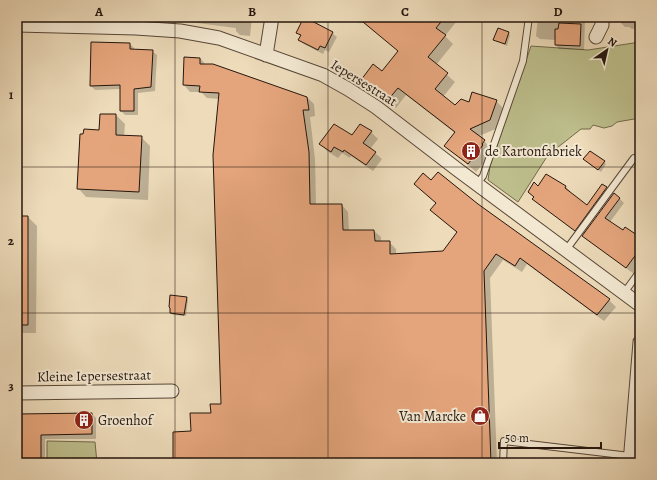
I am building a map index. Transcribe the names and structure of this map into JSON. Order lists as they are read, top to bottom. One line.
{"streets":{"street":["Iepersestraat","Kleine Iepersestraat"]},"places":{"building":["de Kartonfabriek","Groenhof"],"shop":["Van Marcke"]},"scale_bar":"50 m","north":"top right","grid":{"columns":["A","B","C","D"],"rows":["1","2","3"]}}
